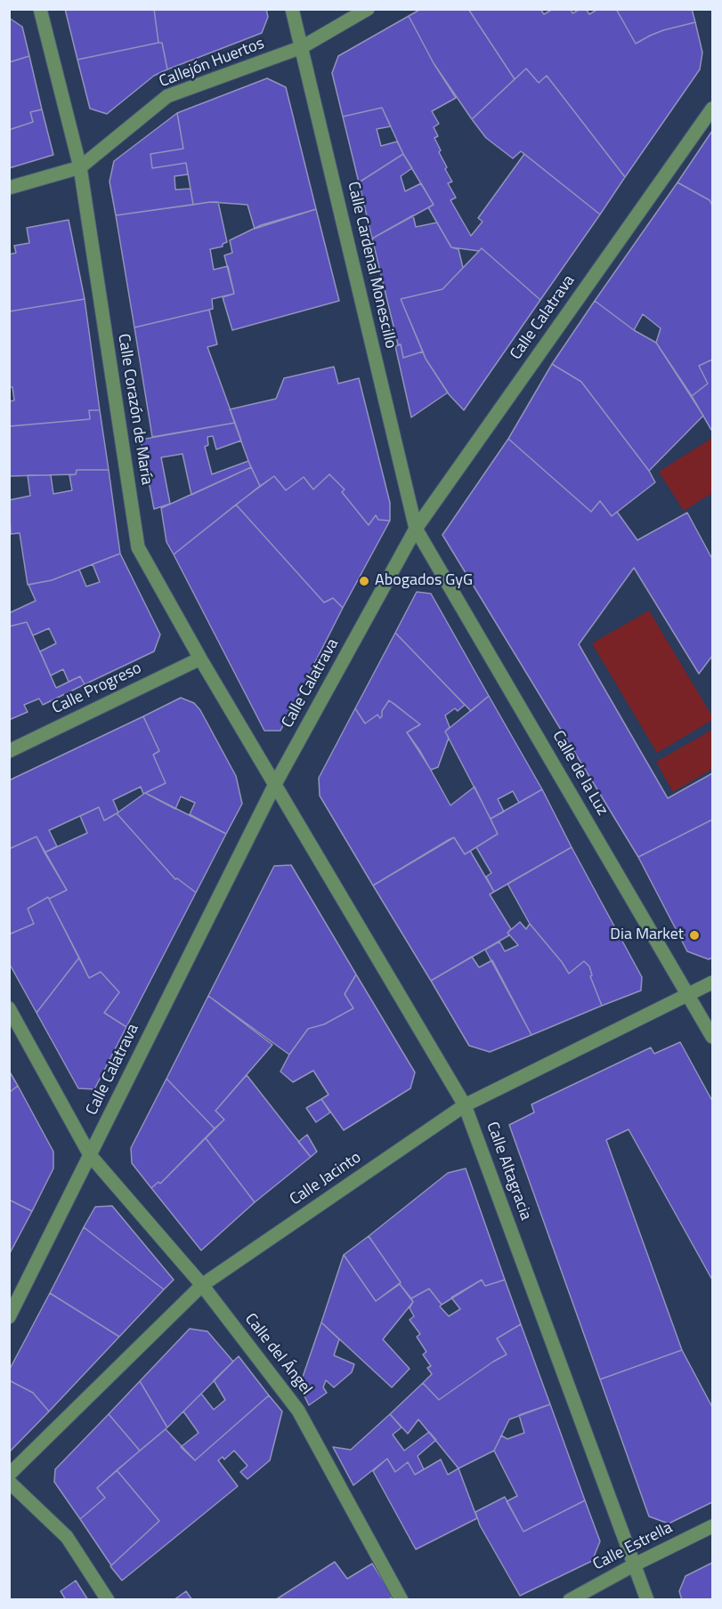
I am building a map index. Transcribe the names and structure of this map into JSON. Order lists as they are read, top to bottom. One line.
{"streets":{"street":["Callejón Huertos","Calle Cardenal Monescillo","Calle Calatrava","Calle Corazón de María","Calle Progreso","Calle de la Luz","Calle Altagracia","Calle Jacinto","Calle del Ángel","Calle Estrella"]},"crossings":[["Callejón Huertos","Calle Cardenal Monescillo"],["Callejón Huertos","Calle Corazón de María"],["Calle Cardenal Monescillo","Calle Calatrava"],["Calle Cardenal Monescillo","Calle de la Luz"],["Calle Calatrava","Calle Corazón de María"],["Calle Calatrava","Calle de la Luz"],["Calle Calatrava","Calle Altagracia"],["Calle Calatrava","Calle del Ángel"],["Calle Corazón de María","Calle Progreso"],["Calle Corazón de María","Calle Altagracia"],["Calle de la Luz","Calle Jacinto"],["Calle Altagracia","Calle Jacinto"],["Calle Altagracia","Calle Estrella"],["Calle Jacinto","Calle del Ángel"]],"places":["Abogados GyG","Dia Market"]}
